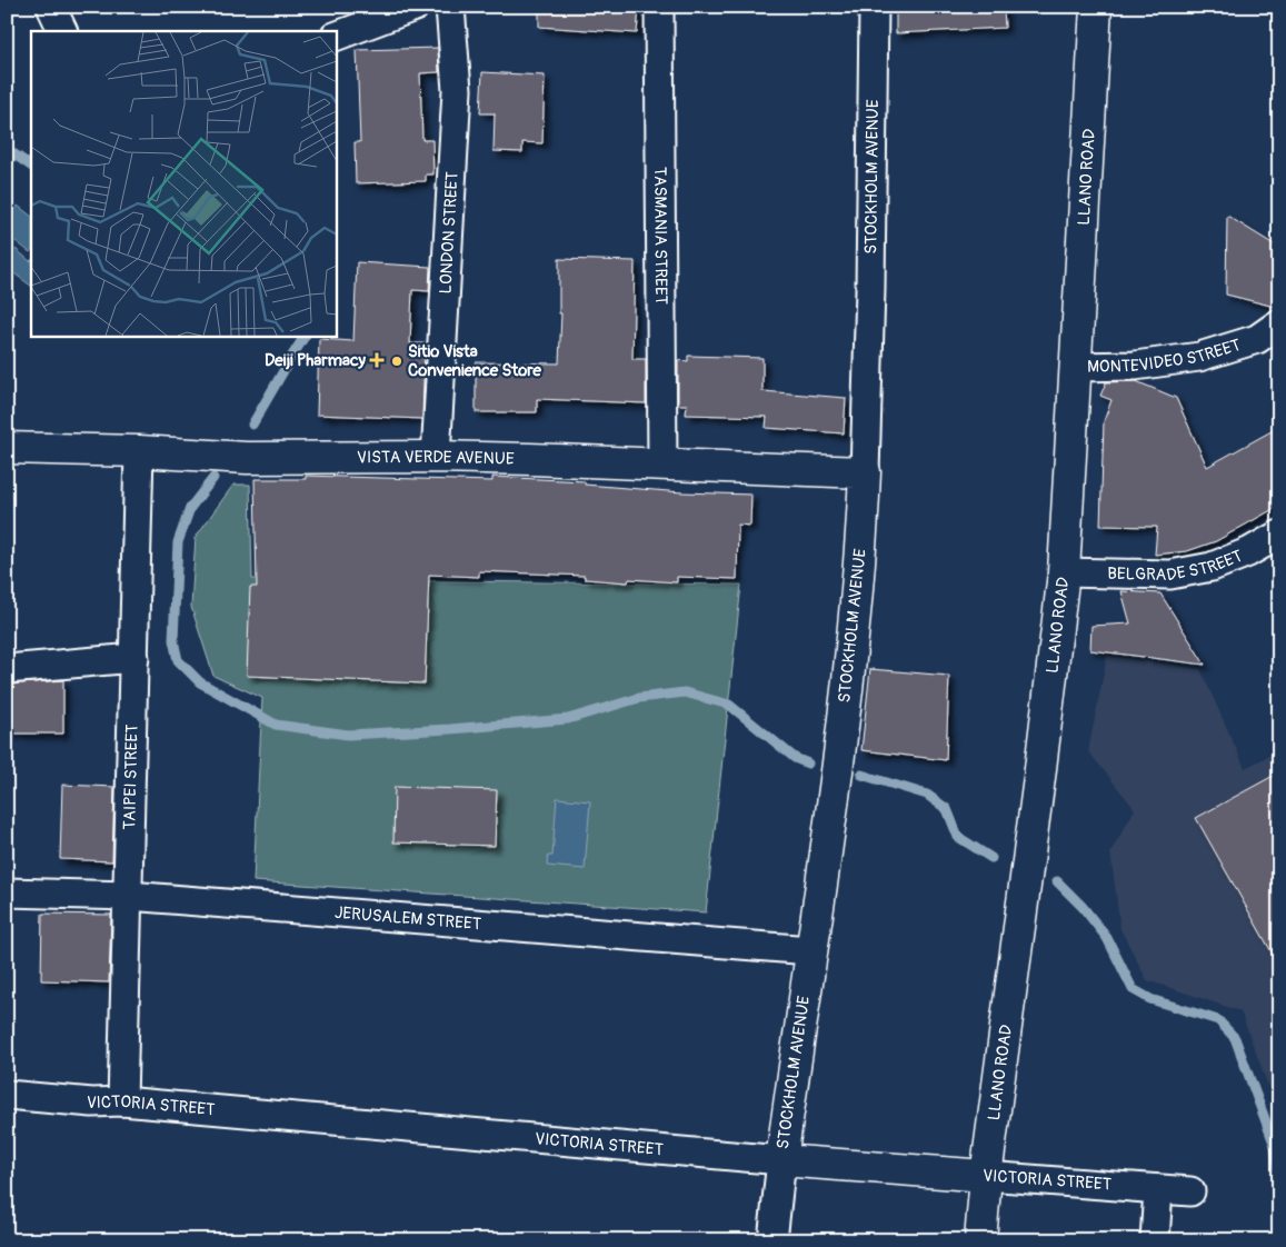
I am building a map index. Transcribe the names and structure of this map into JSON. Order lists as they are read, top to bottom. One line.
{"streets":{"street":["STOCKHOLM AVENUE","LLANO ROAD","LONDON STREET","TASMANIA STREET","MONTEVIDEO STREET","VISTA VERDE AVENUE","BELGRADE STREET","TAIPEI STREET","JERUSALEM STREET","VICTORIA STREET"]},"crossings":[["STOCKHOLM AVENUE","VISTA VERDE AVENUE"],["STOCKHOLM AVENUE","JERUSALEM STREET"],["STOCKHOLM AVENUE","VICTORIA STREET"],["LLANO ROAD","MONTEVIDEO STREET"],["LLANO ROAD","BELGRADE STREET"],["LLANO ROAD","VICTORIA STREET"],["LONDON STREET","VISTA VERDE AVENUE"],["TASMANIA STREET","VISTA VERDE AVENUE"],["VISTA VERDE AVENUE","TAIPEI STREET"],["TAIPEI STREET","JERUSALEM STREET"],["TAIPEI STREET","VICTORIA STREET"]],"places":{"health":["Deiji Pharmacy"],"other":["Sitio Vista Convenience Store"]}}
